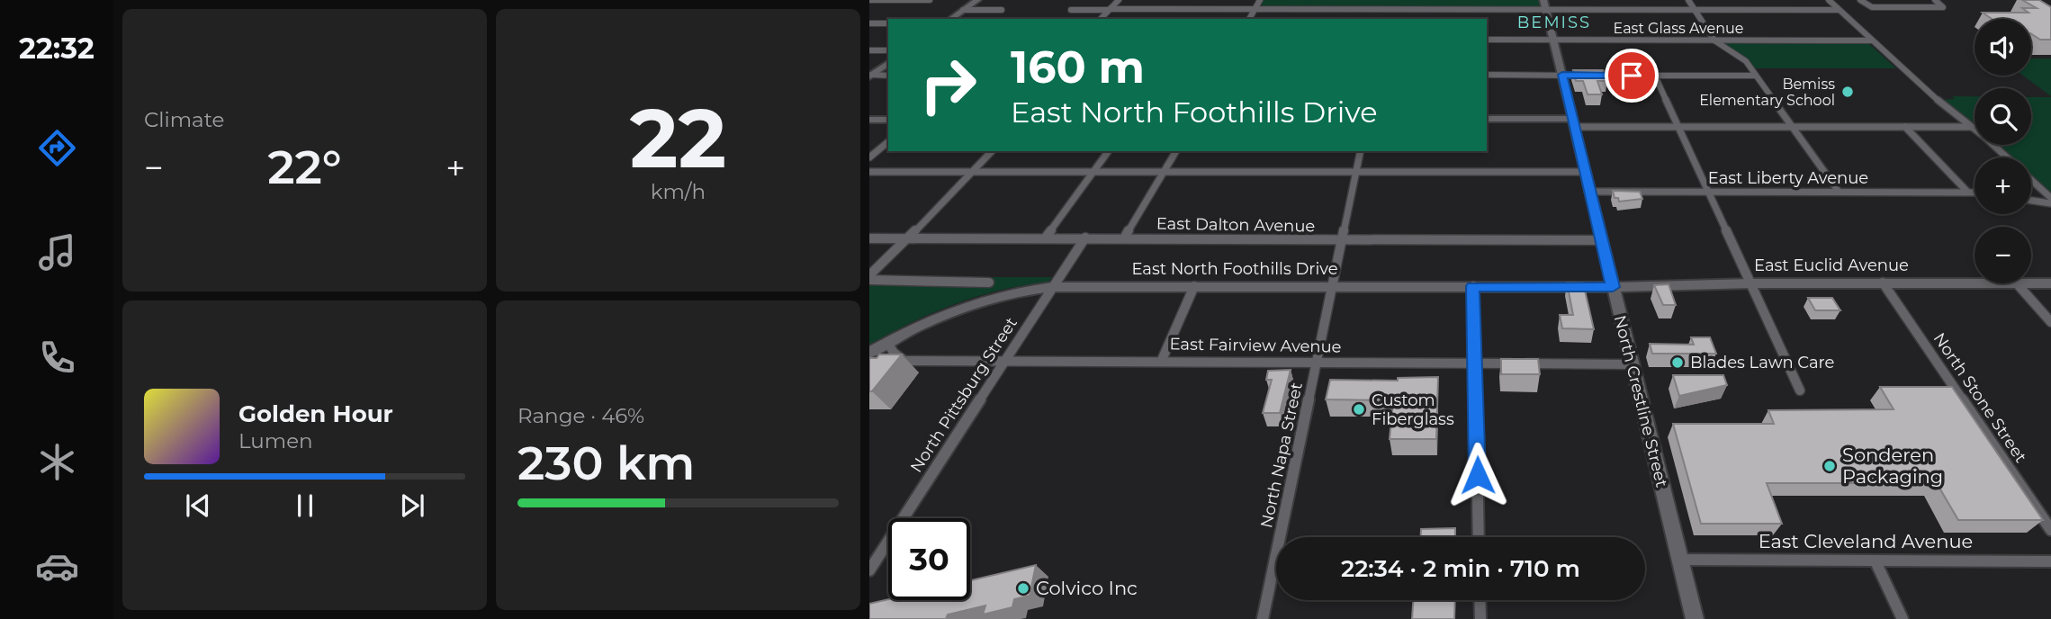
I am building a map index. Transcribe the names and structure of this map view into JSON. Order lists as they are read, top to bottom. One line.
{"streets":{"main road":["East Euclid Avenue","East North Foothills Drive","North Crestline Street"],"street":["East Glass Avenue","East Liberty Avenue","East Dalton Avenue","East Fairview Avenue","North Pittsburg Street","North Stone Street","North Napa Street","East Cleveland Avenue"]},"crossings":[["East Glass Avenue","North Crestline Street"],["East Liberty Avenue","North Crestline Street"],["East Dalton Avenue","North Pittsburg Street"],["East Dalton Avenue","North Crestline Street"],["East Dalton Avenue","North Napa Street"],["East Euclid Avenue","East North Foothills Drive"],["East Euclid Avenue","North Stone Street"],["East Euclid Avenue","North Crestline Street"],["East North Foothills Drive","East Fairview Avenue"],["East North Foothills Drive","North Pittsburg Street"],["East North Foothills Drive","North Crestline Street"],["East North Foothills Drive","North Napa Street"],["East Fairview Avenue","North Pittsburg Street"],["East Fairview Avenue","North Crestline Street"],["East Fairview Avenue","North Napa Street"],["North Crestline Street","East Cleveland Avenue"]],"districts":["BEMISS"],"places":["Bemiss Elementary School","Blades Lawn Care","Custom Fiberglass","Sonderen Packaging","Colvico Inc"],"page":{"tabs":"22:32","tile":["Climate",["22","km/h"],["Range · 46%","230 km"]],"map_buttons":["+","−"],"turn":["160 m","East North Foothills Drive"],"heat":["−","22°","+"],"song":["Golden Hour","Lumen"],"limit":"30","trip":"22:34 · 2 min · 710 m"}}
